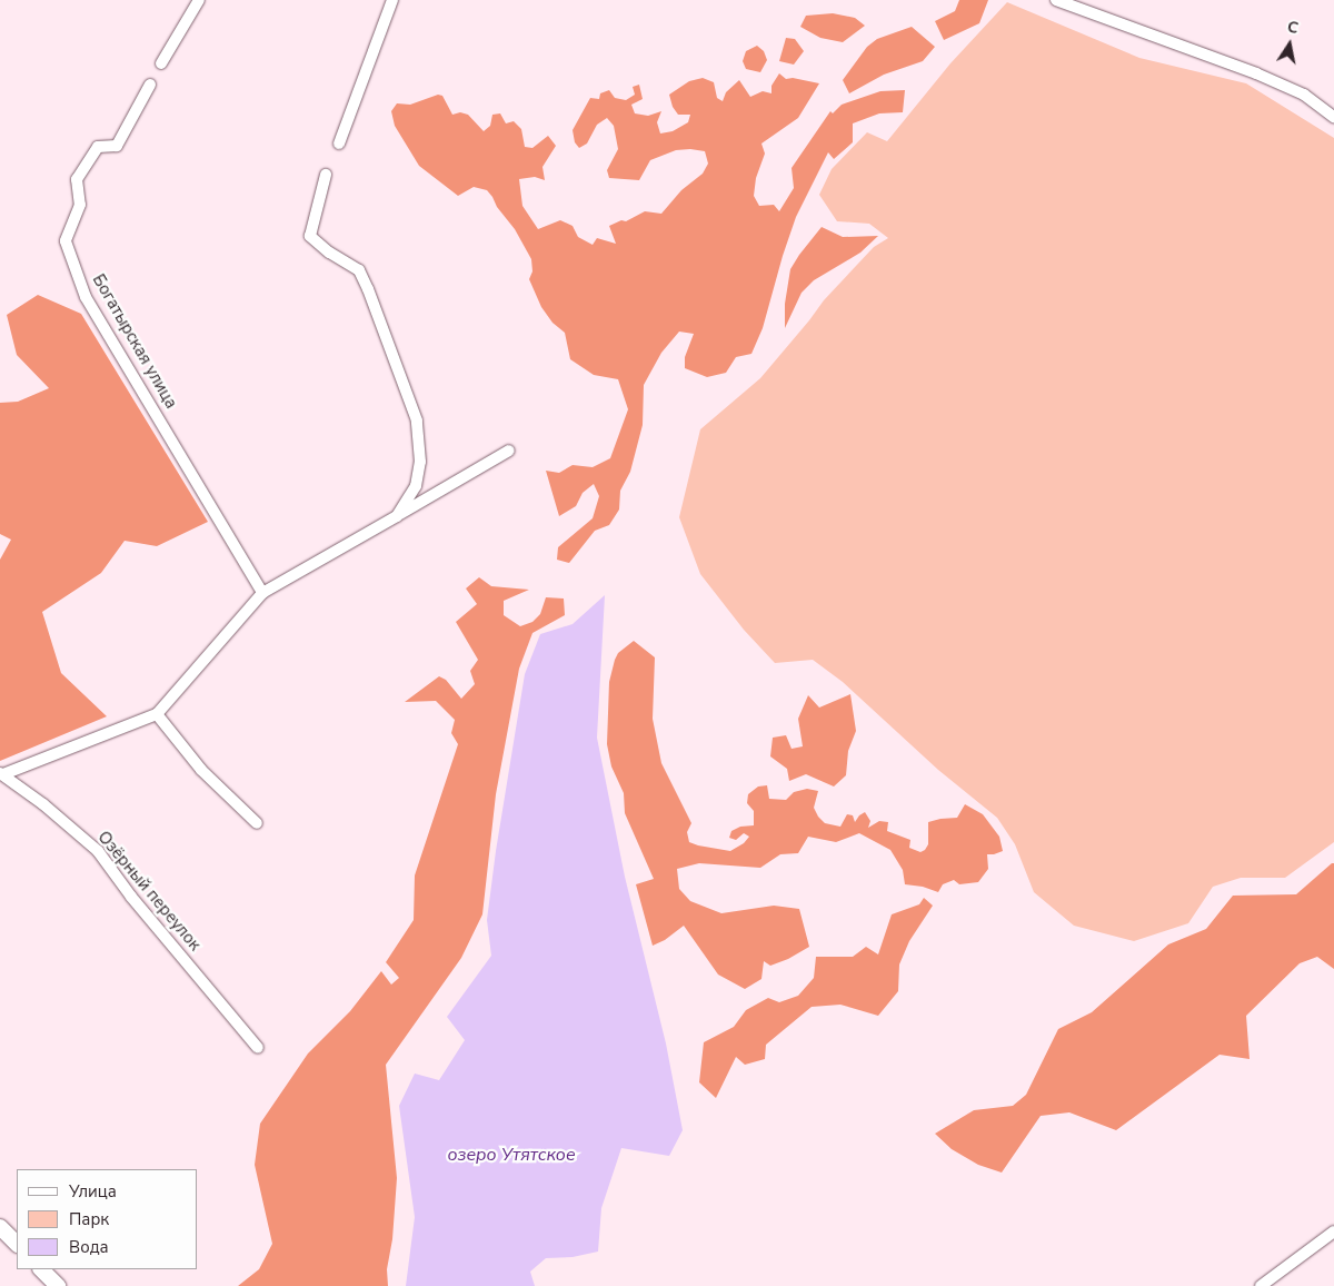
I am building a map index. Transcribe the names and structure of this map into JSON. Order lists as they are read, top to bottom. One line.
{"streets":{"street":["Богатырская улица","Озёрный переулок"]},"water":["озеро Утятское"],"legend":["Улица","Парк","Вода"],"north":"top"}
